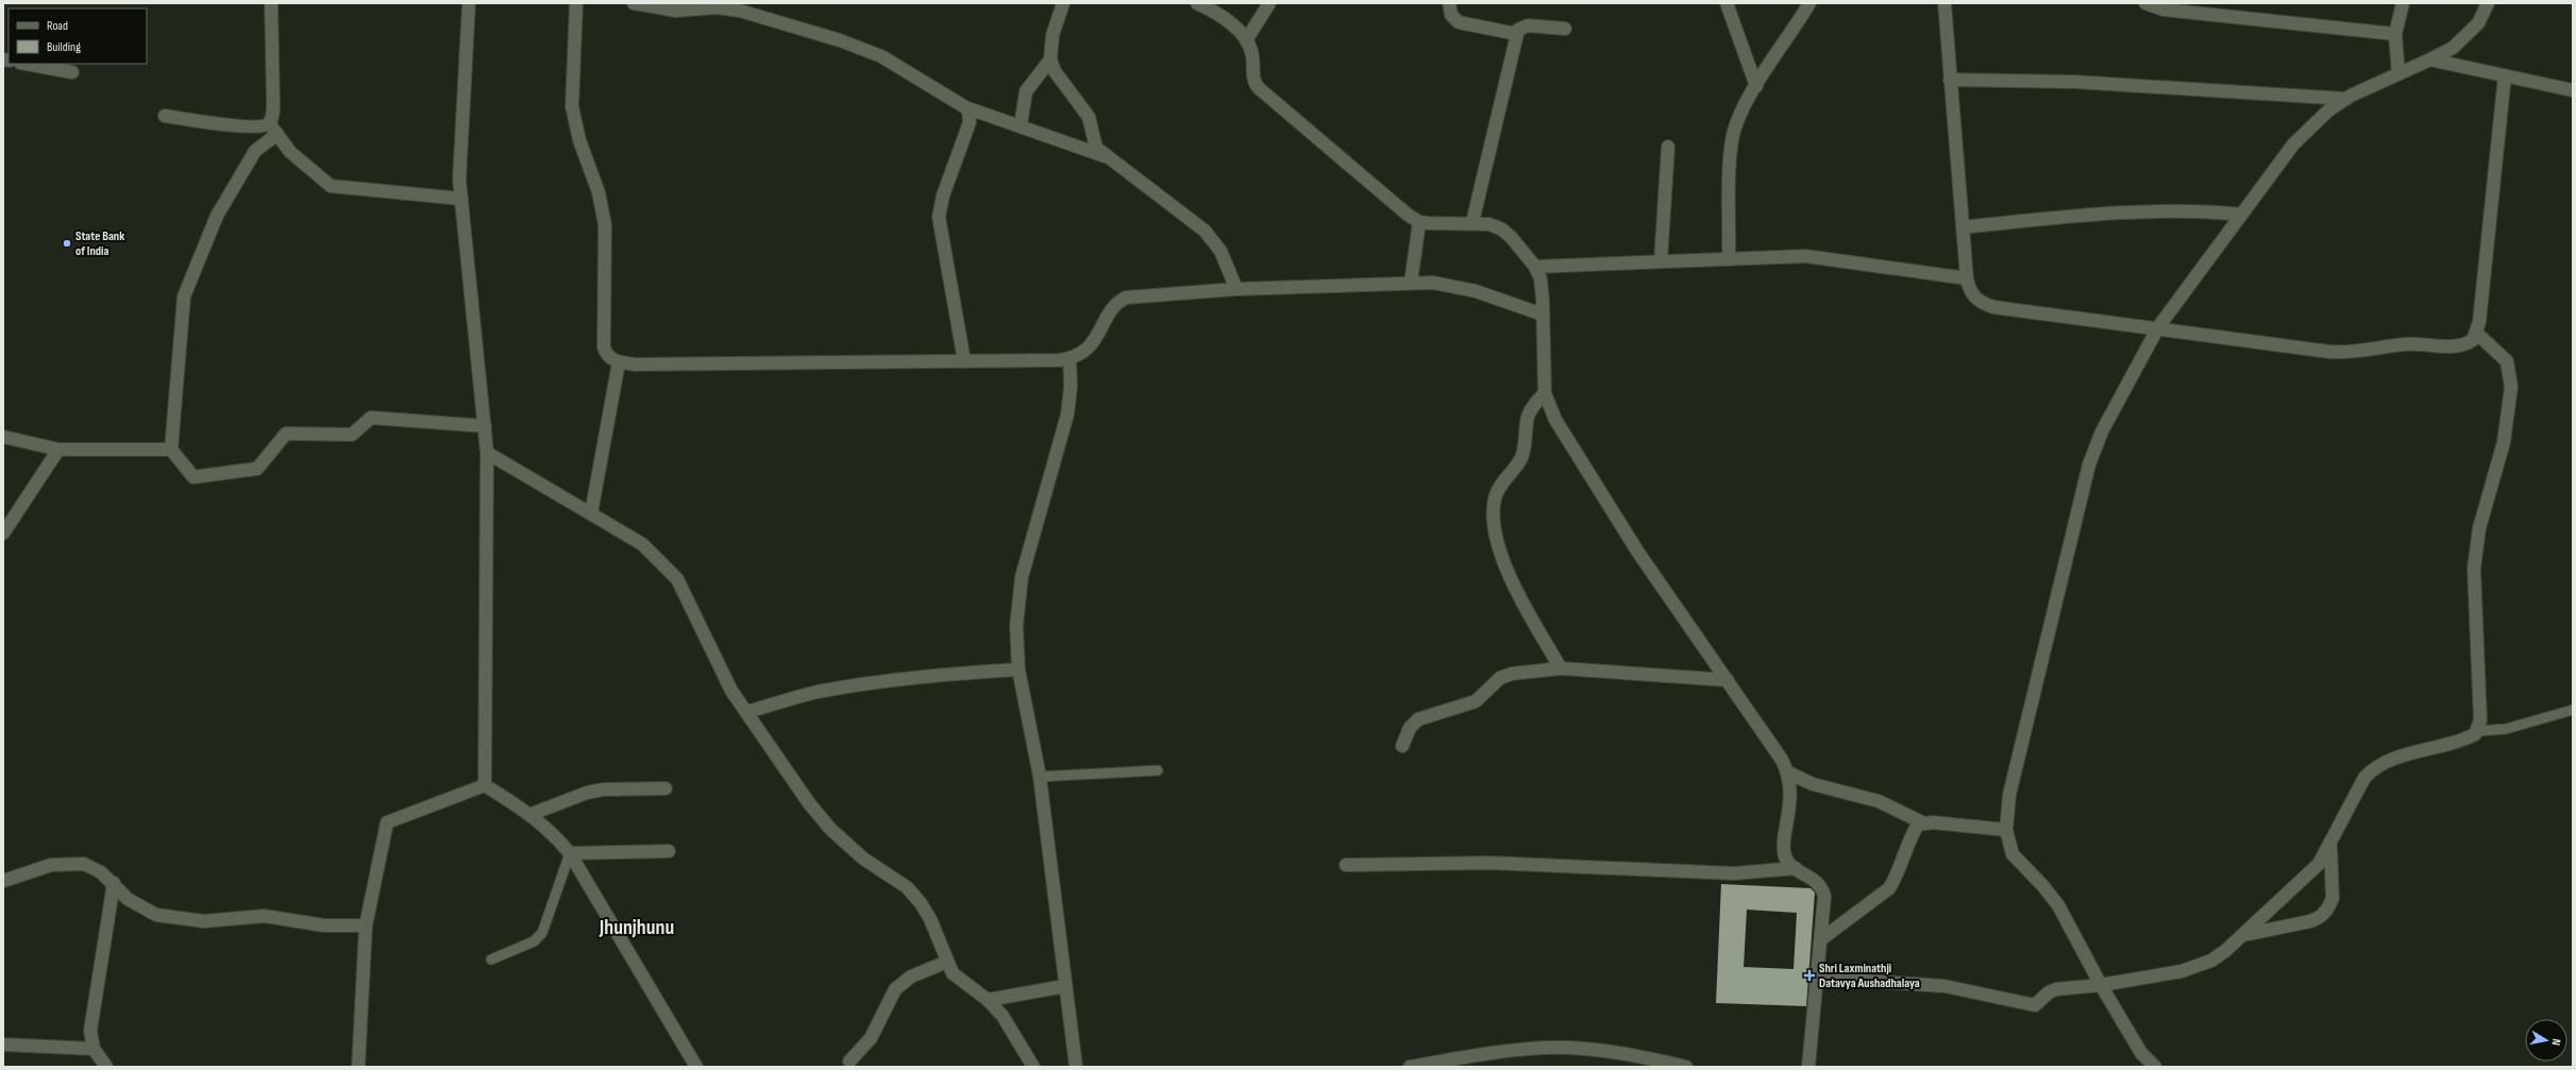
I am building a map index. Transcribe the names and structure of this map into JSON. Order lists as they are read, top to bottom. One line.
{"districts":["Jhunjhunu"],"places":{"other":["State Bank of India"],"health":["Shri Laxminathji Datavya Aushadhalaya"]},"legend":["Road","Building"],"north":"right"}
